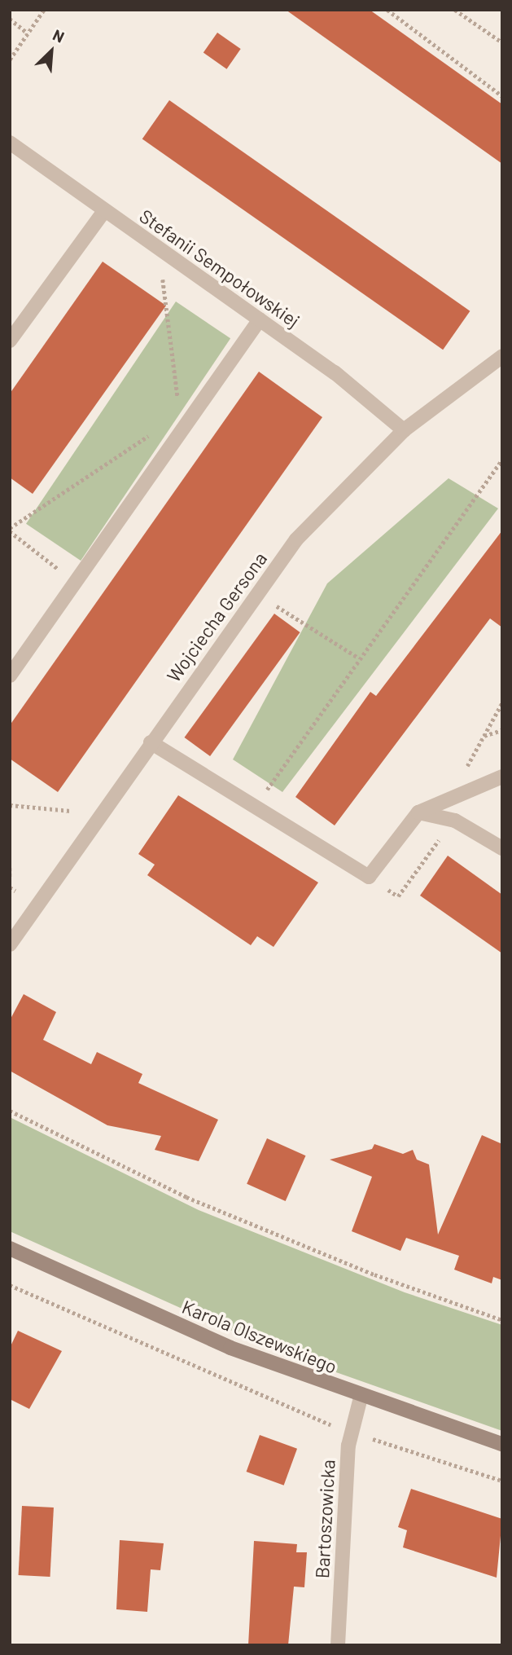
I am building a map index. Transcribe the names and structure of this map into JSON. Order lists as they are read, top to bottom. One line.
{"streets":{"street":["Stefanii Sempołowskiej","Wojciecha Gersona","Karola Olszewskiego","Bartoszowicka"]},"crossings":[["Stefanii Sempołowskiej","Wojciecha Gersona"],["Karola Olszewskiego","Bartoszowicka"]],"north":"top right"}
